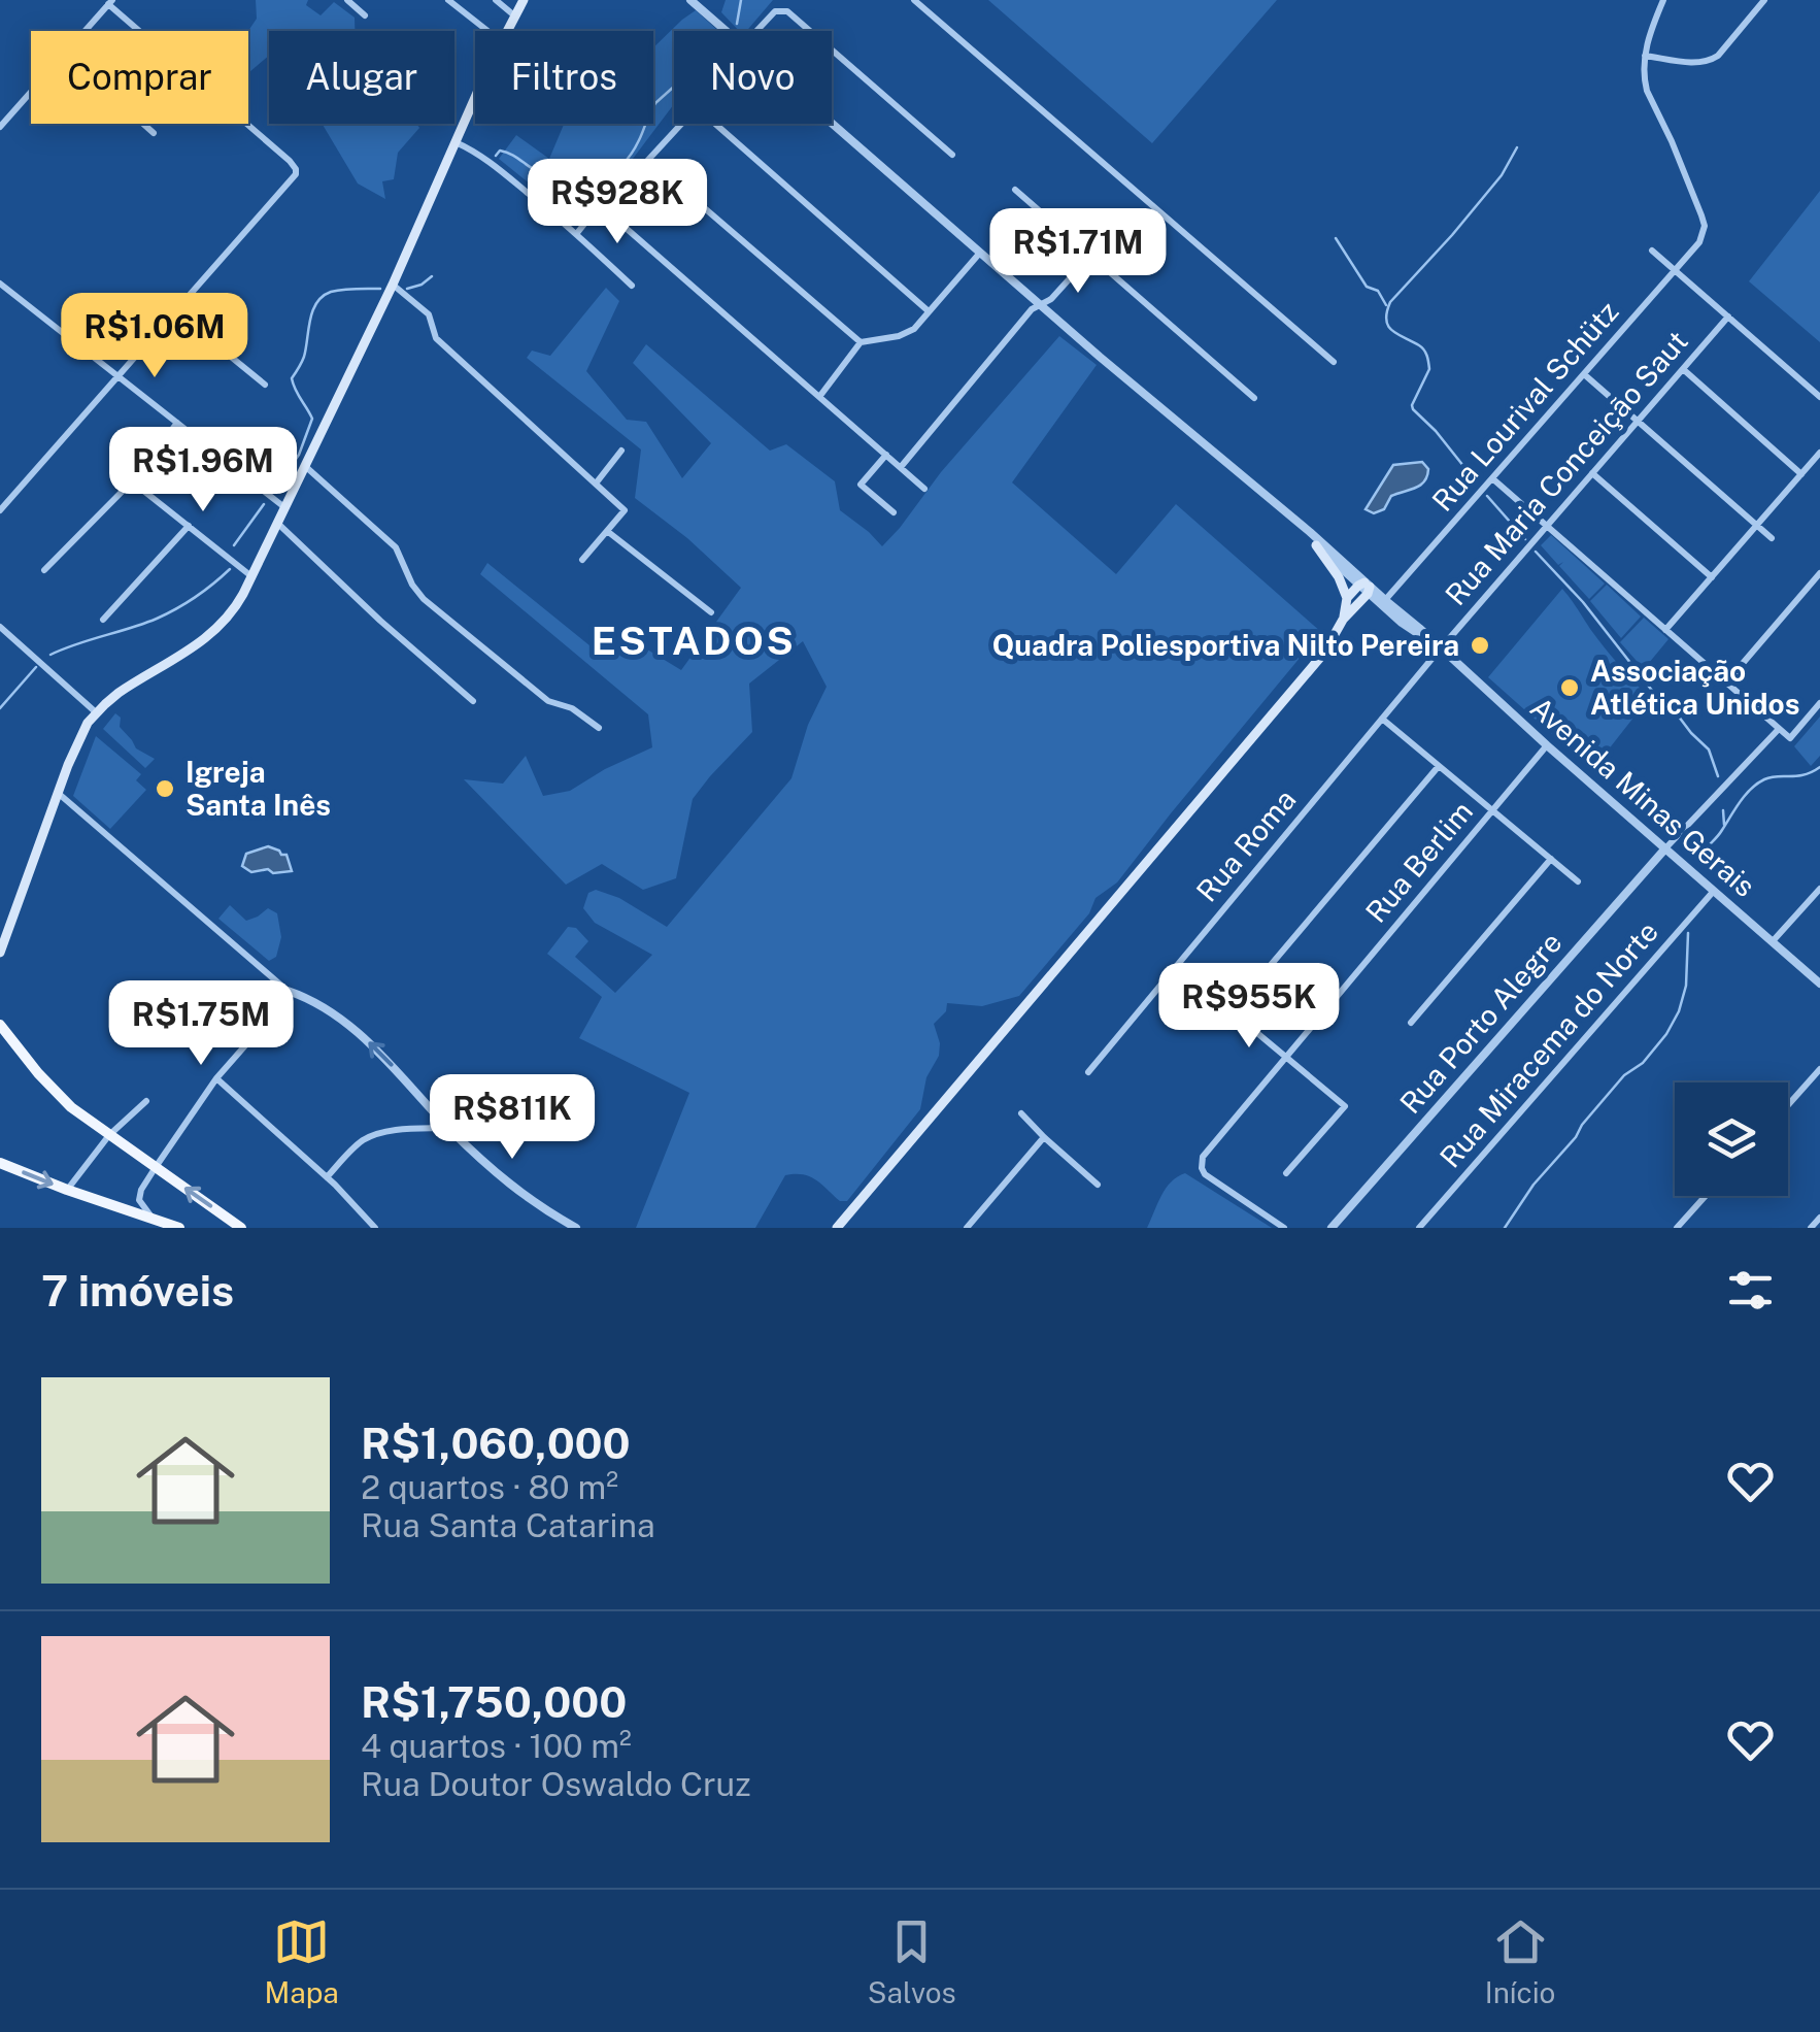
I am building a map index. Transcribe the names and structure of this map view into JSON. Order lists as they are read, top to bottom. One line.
{"streets":{"street":["Rua Lourival Schütz","Rua Maria Conceição Saut","Avenida Minas Gerais","Rua Roma","Rua Berlim","Rua Porto Alegre","Rua Miracema do Norte"]},"crossings":[["Rua Lourival Schütz","Avenida Minas Gerais"],["Rua Maria Conceição Saut","Avenida Minas Gerais"],["Rua Maria Conceição Saut","Rua Roma"],["Avenida Minas Gerais","Rua Roma"],["Avenida Minas Gerais","Rua Berlim"],["Avenida Minas Gerais","Rua Porto Alegre"],["Avenida Minas Gerais","Rua Miracema do Norte"]],"districts":["ESTADOS"],"places":["Quadra Poliesportiva Nilto Pereira","Associação Atlética Unidos","Igreja Santa Inês"],"page":{"chip":["Comprar","Alugar","Filtros","Novo"],"price":["R$928K","R$1.71M","R$1.06M","R$1.96M","R$955K","R$1.75M","R$811K"],"heading":"7 imóveis","list":[{"name":"R$1,060,000","note":"2 quartos · 80 m² · Rua Santa Catarina"},{"name":"R$1,750,000","note":"4 quartos · 100 m² · Rua Doutor Oswaldo Cruz"}],"tabs":["Mapa","Salvos","Início"]}}
